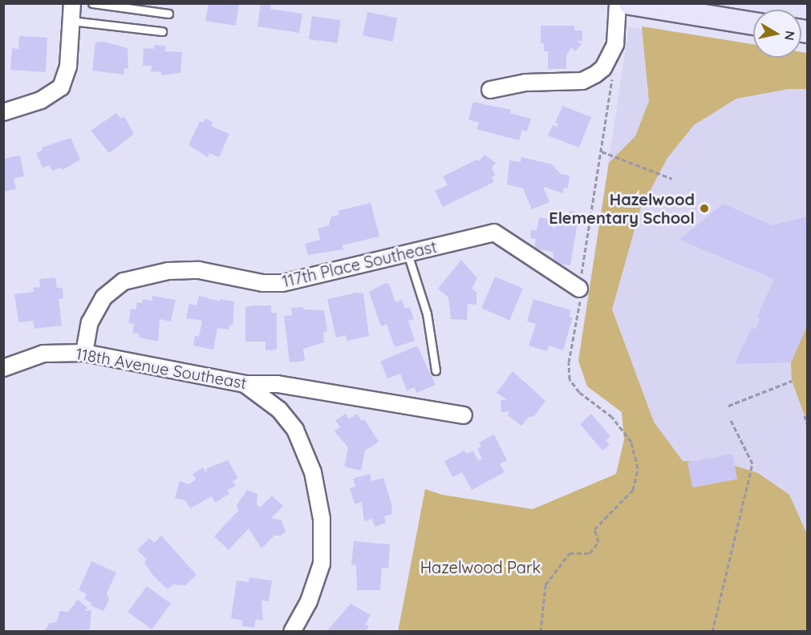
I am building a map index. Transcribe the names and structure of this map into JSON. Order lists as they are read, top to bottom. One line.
{"streets":{"street":["117th Place Southeast","118th Avenue Southeast"]},"crossings":[["117th Place Southeast","118th Avenue Southeast"]],"parks":["Hazelwood Park"],"places":["Hazelwood Elementary School"],"north":"right"}
